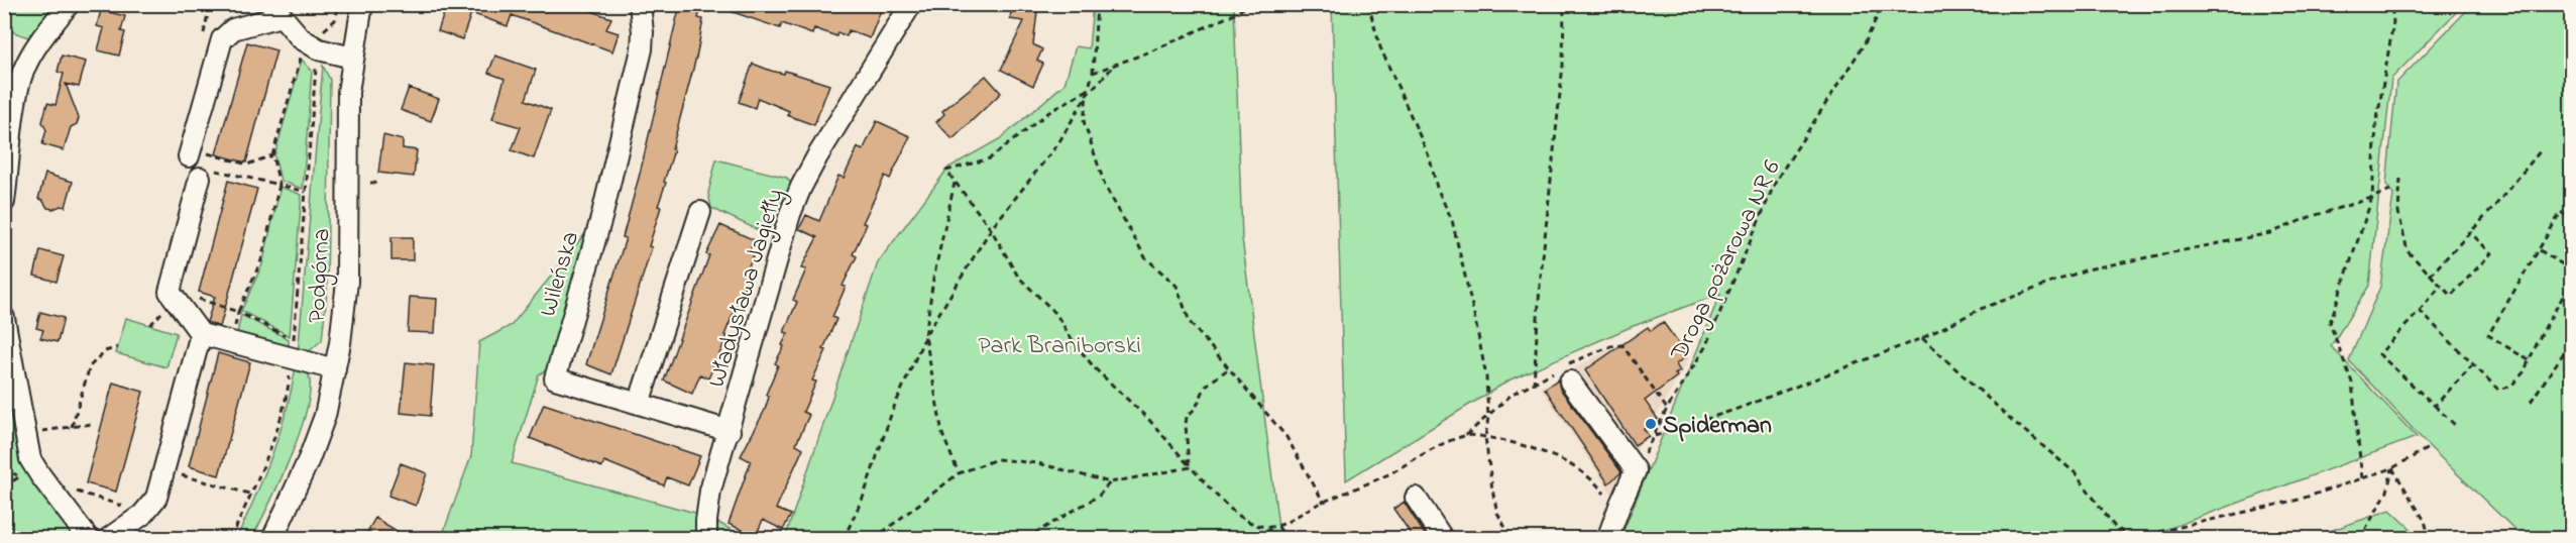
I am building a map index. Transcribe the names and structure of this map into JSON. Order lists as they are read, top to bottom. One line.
{"streets":{"street":["Wileńska","Podgórna","Władysława Jagiełły"],"path":["Droga pożarowa NR 6"]},"crossings":[["Wileńska","Władysława Jagiełły"]],"parks":["Park Braniborski"],"places":["Spiderman"]}
